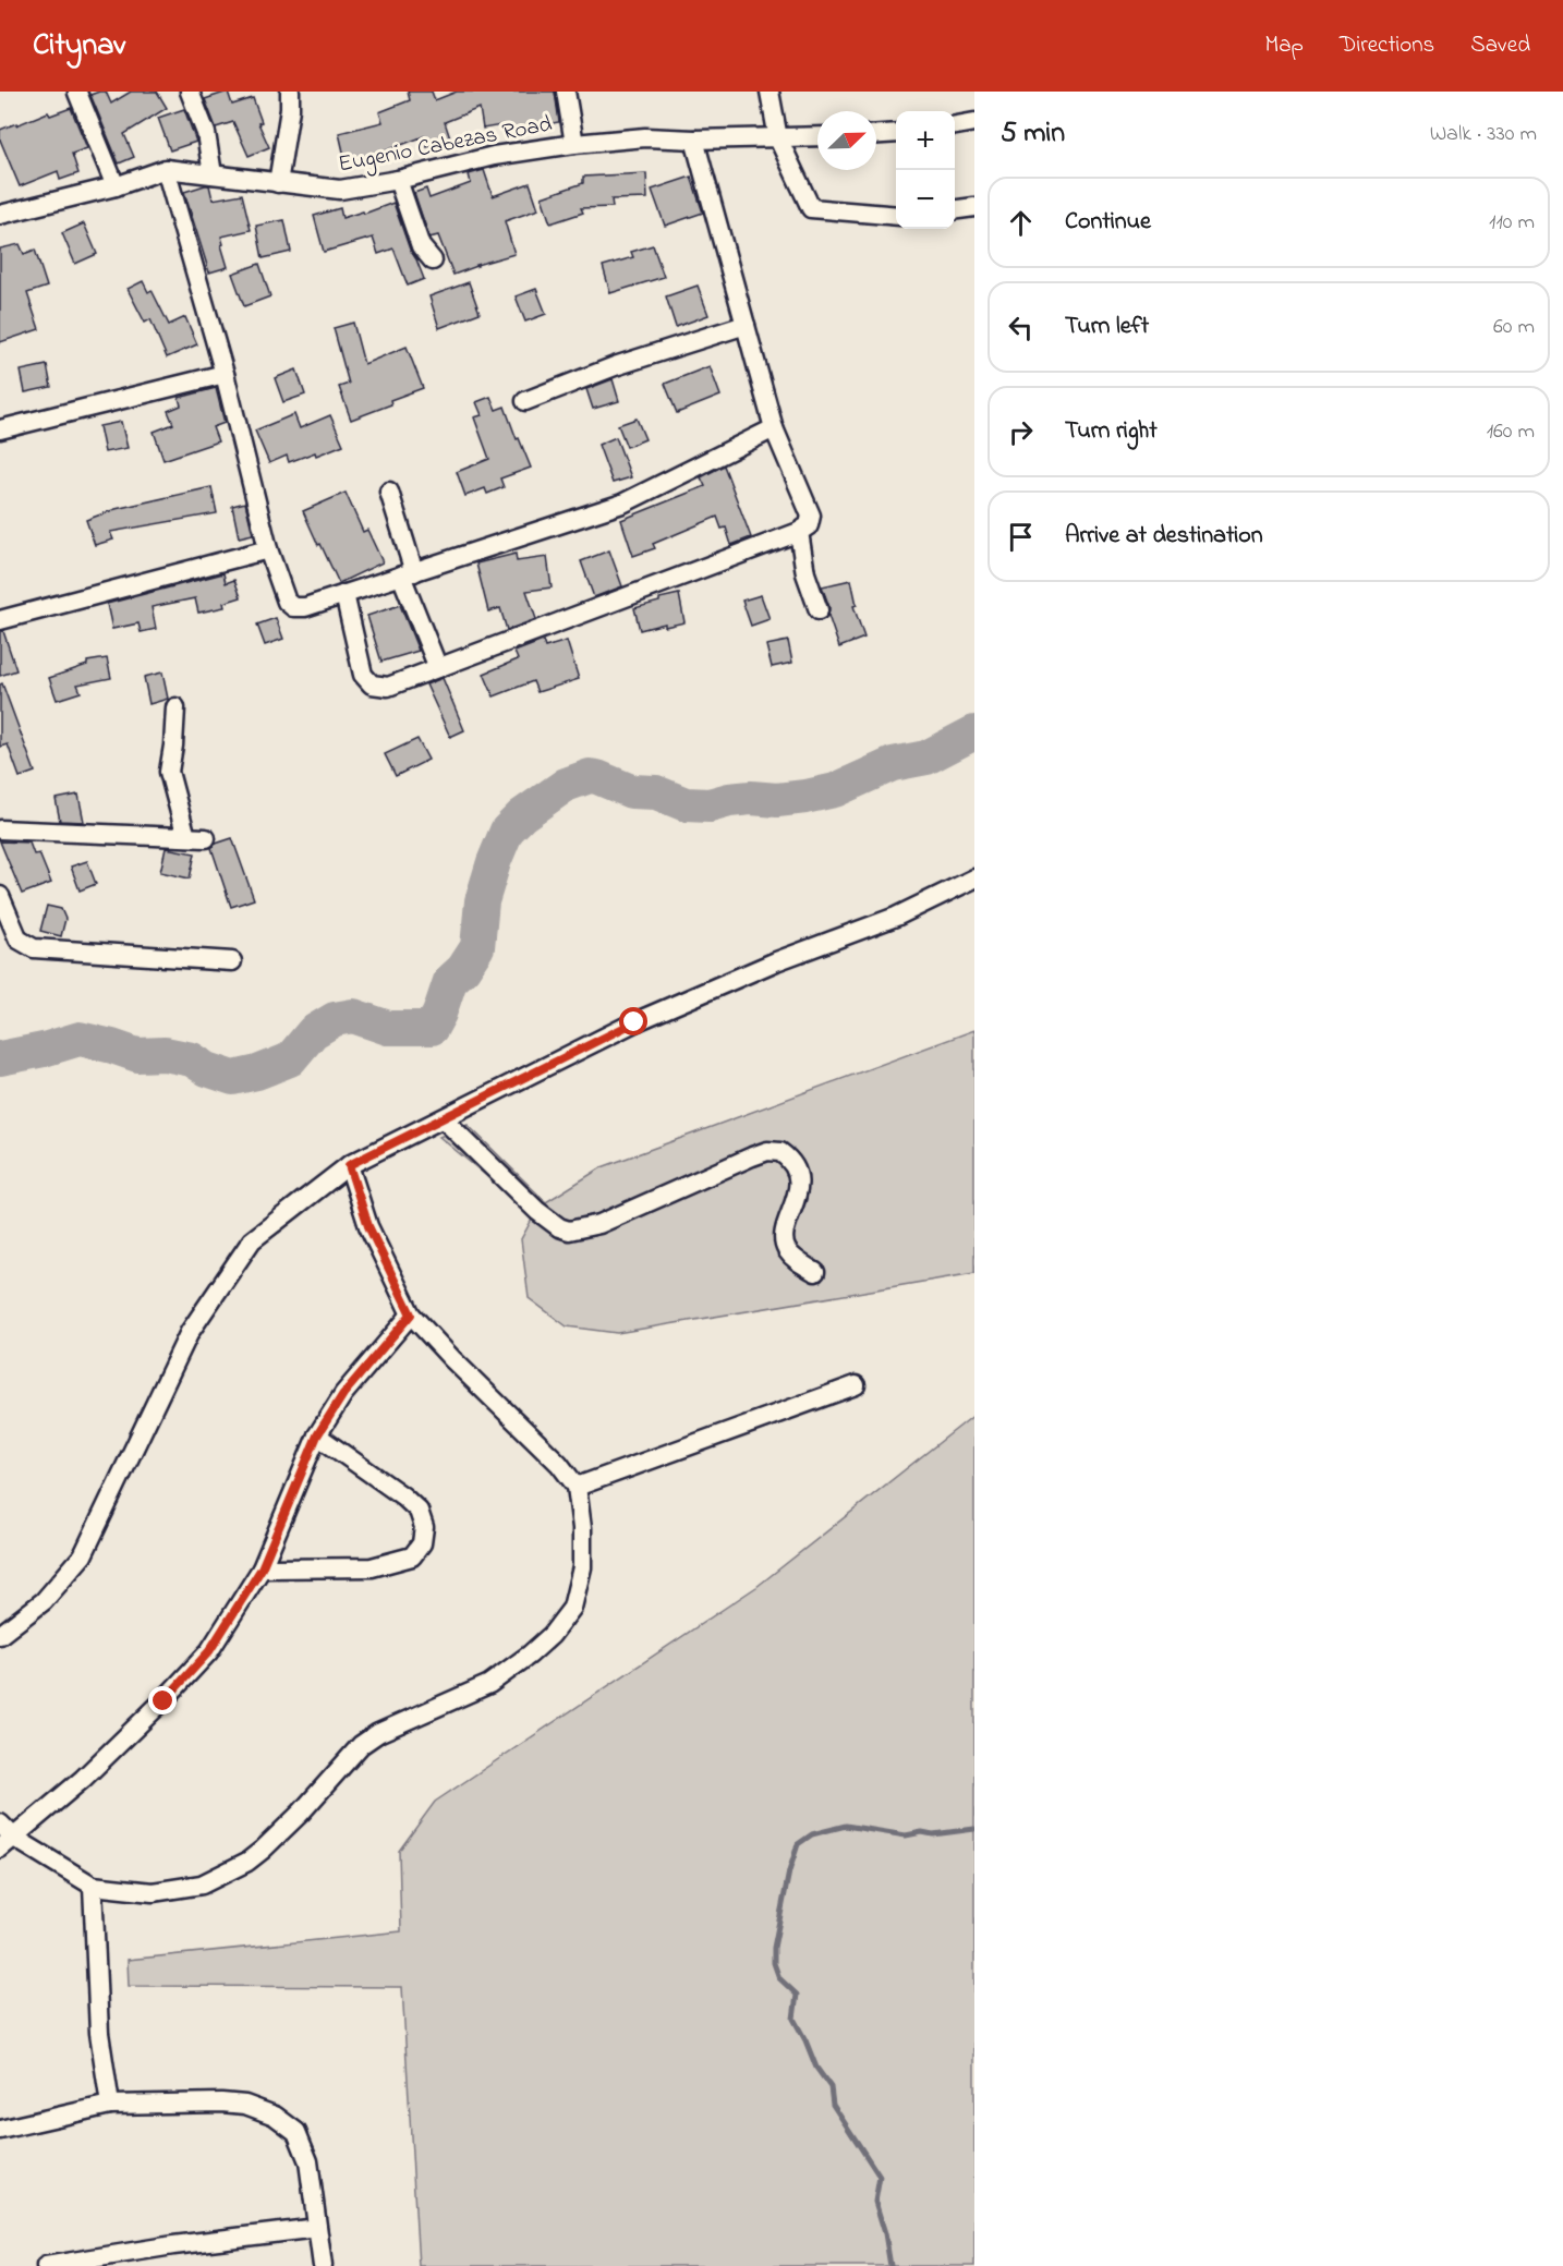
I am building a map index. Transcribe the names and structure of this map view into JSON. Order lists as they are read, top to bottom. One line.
{"streets":{"street":["Eugenio Cabezas Road"]},"north":"top right","page":{"header":"Citynav","nav":["Map","Directions","Saved"],"heading":["5 min","Walk · 330 m"],"map_buttons":["+","−"],"list":[["Continue","110 m"],["Turn left","60 m"],["Turn right","160 m"],"Arrive at destination"]}}
